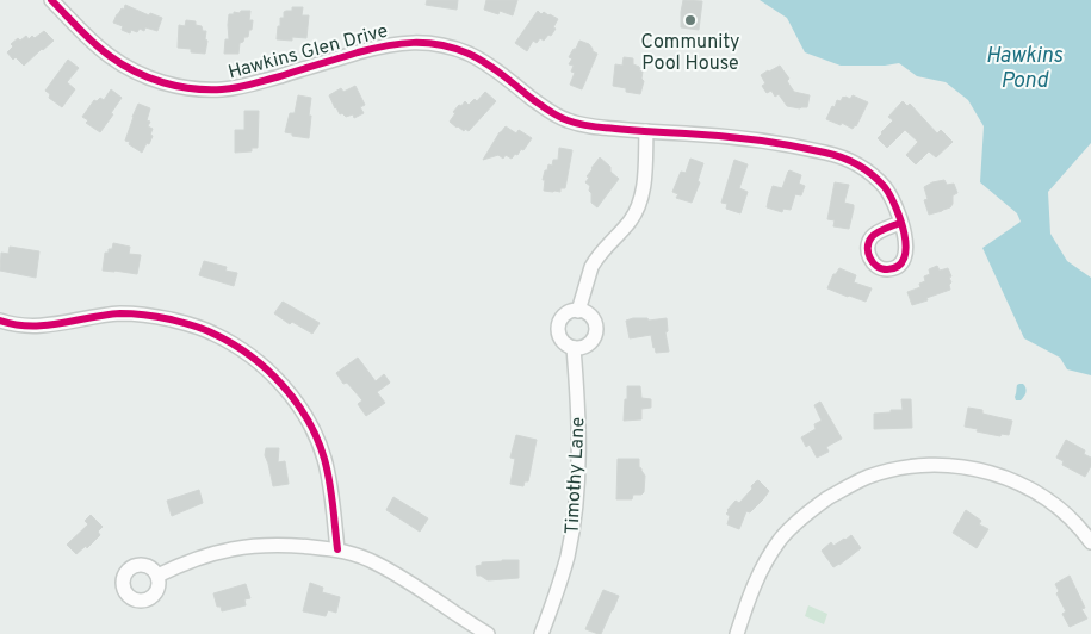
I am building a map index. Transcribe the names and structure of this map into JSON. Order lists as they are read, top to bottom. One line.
{"streets":{"street":["Hawkins Glen Drive","Timothy Lane"]},"water":["Hawkins Pond"],"places":["Community Pool House"]}
